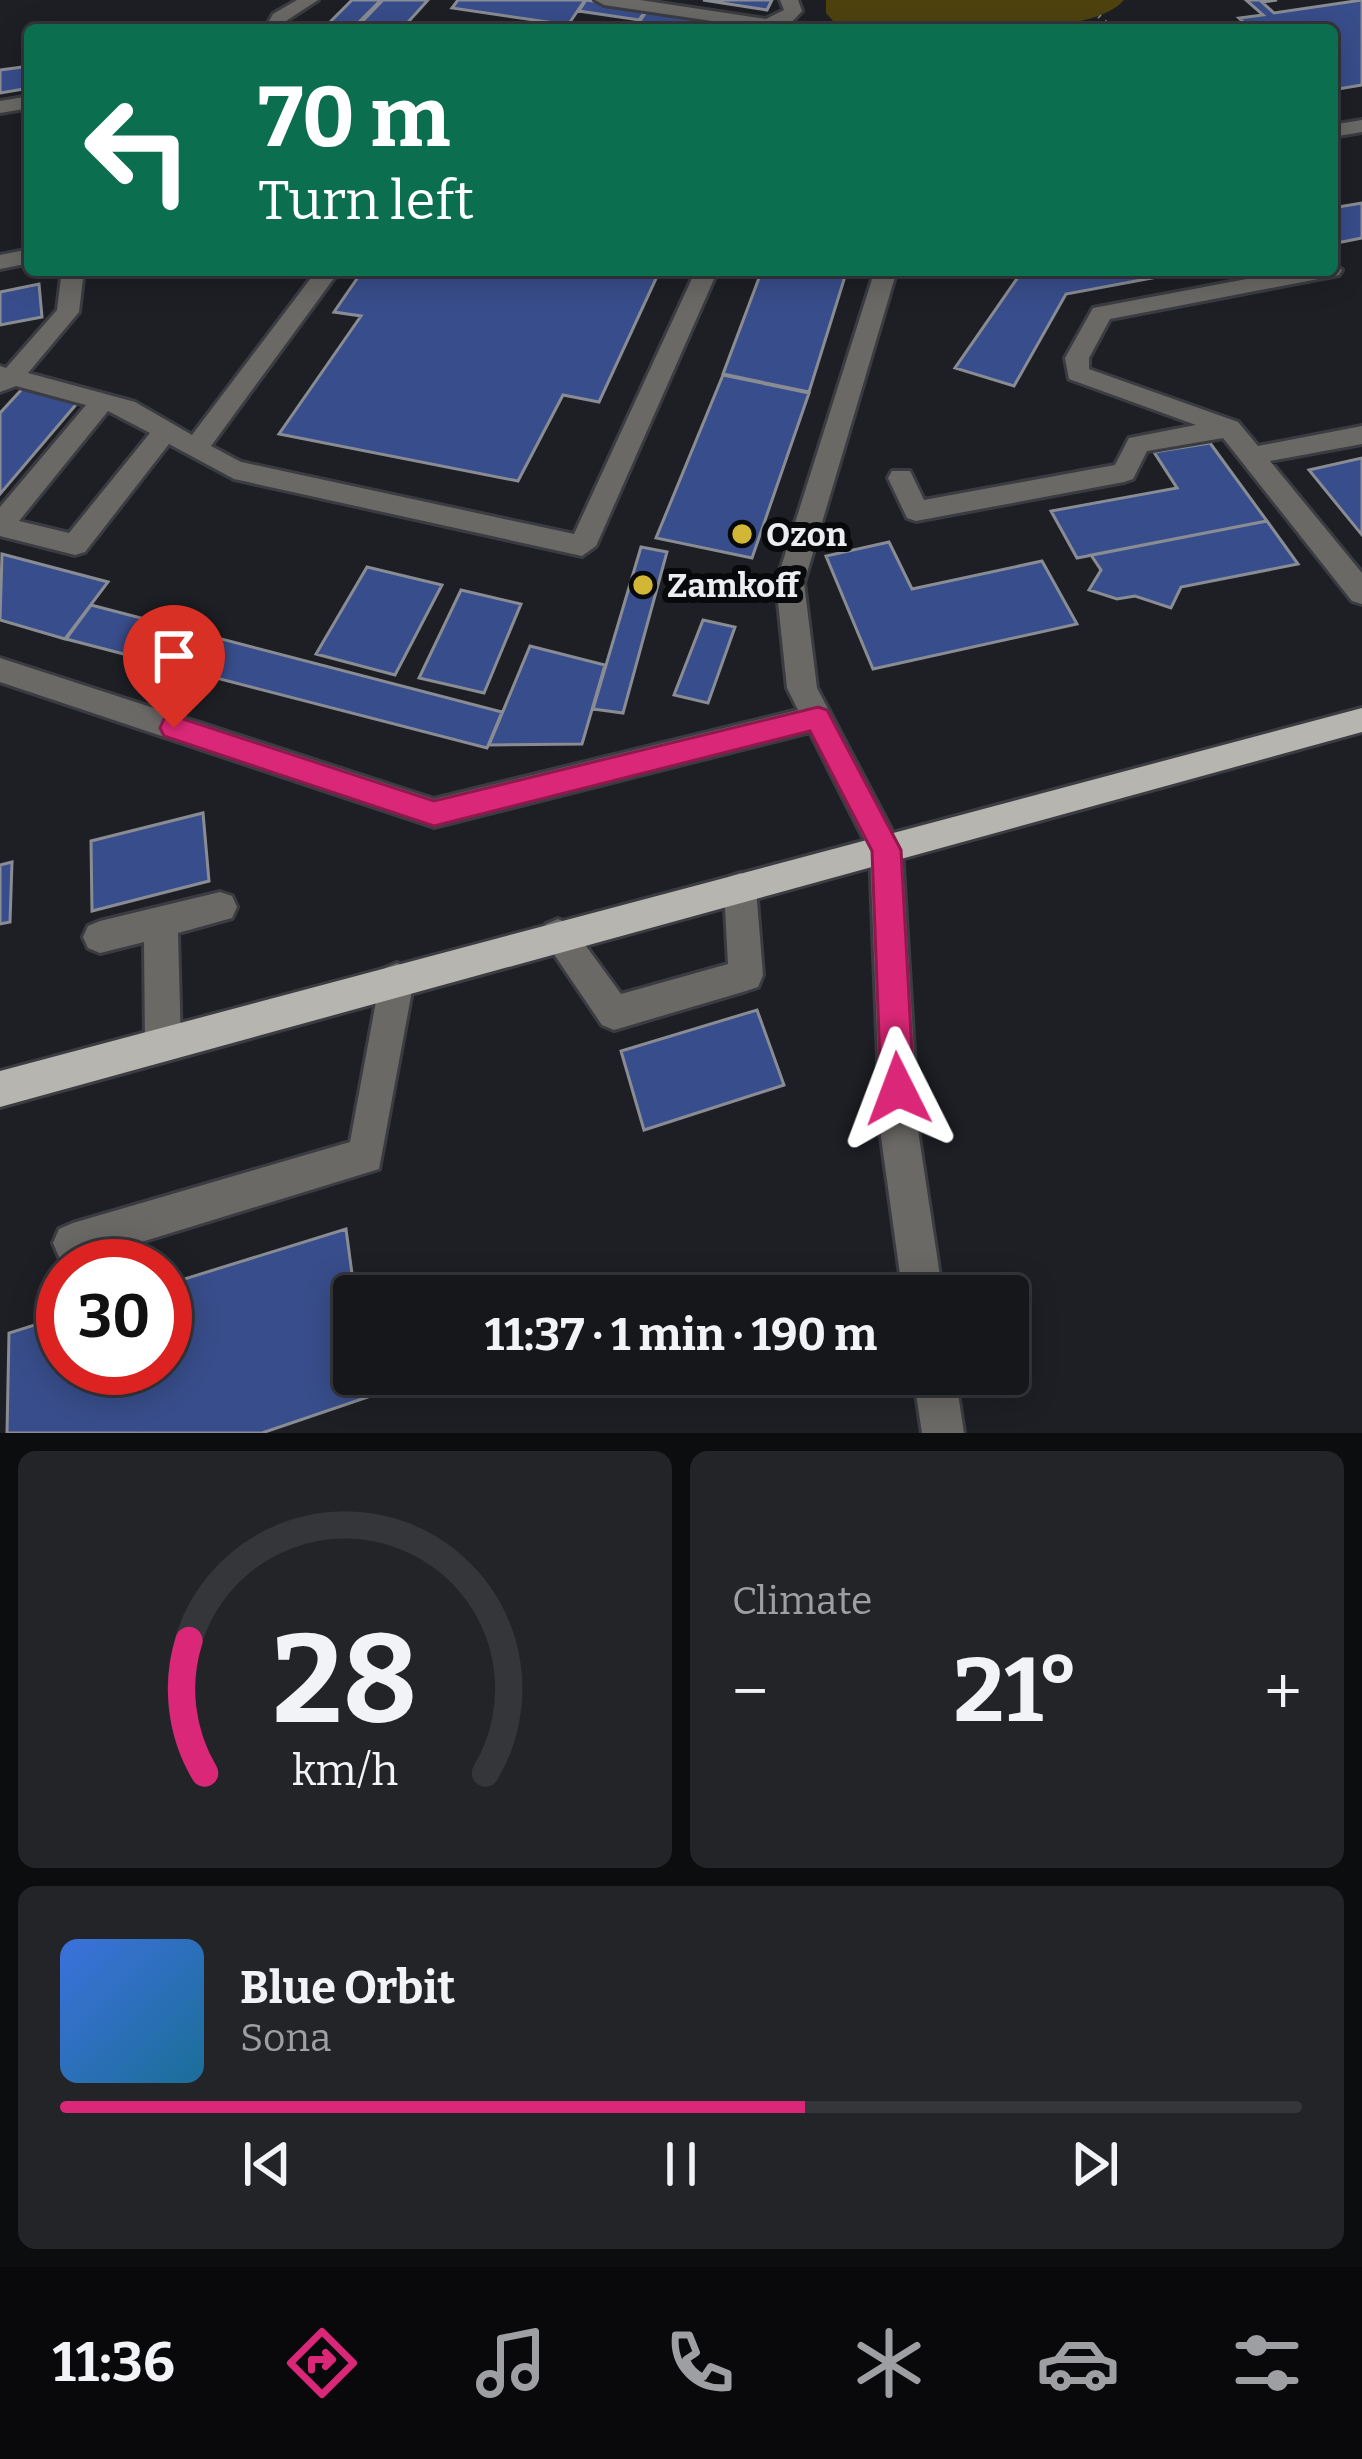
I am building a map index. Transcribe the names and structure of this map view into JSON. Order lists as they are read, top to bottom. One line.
{"places":["Ozon","Zamkoff"],"page":{"turn":["70 m","Turn left"],"limit":"30","trip":"11:37 · 1 min · 190 m","tile":"Climate","heat":["−","21°","+"],"song":["Blue Orbit","Sona"],"tabs":"11:36","gauge":["28","km/h"]}}
